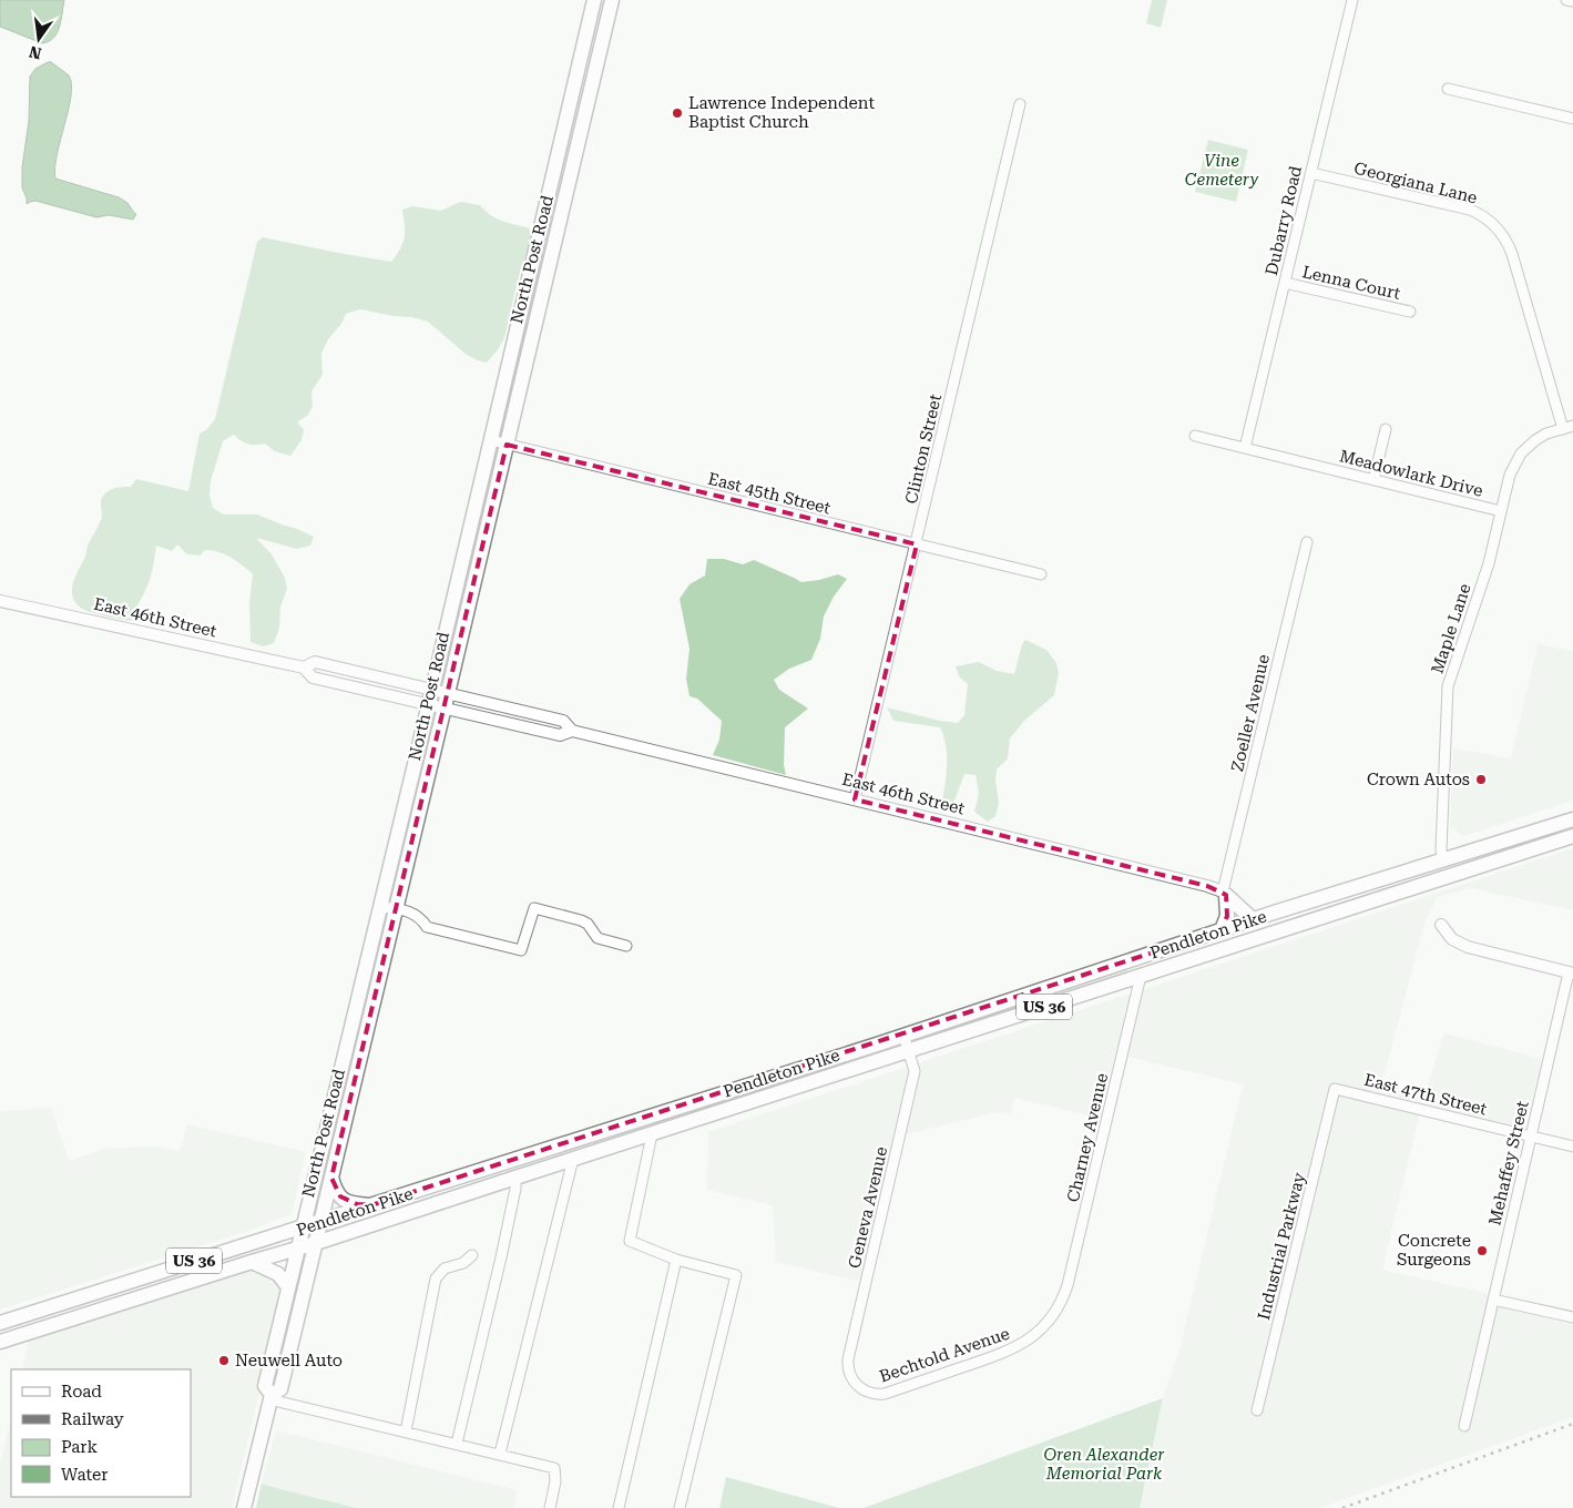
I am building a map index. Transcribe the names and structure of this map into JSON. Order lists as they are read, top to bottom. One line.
{"streets":{"main road":["North Post Road","Pendleton Pike","US 36"],"street":["Georgiana Lane","Dubarry Road","Lenna Court","Clinton Street","Meadowlark Drive","East 45th Street","East 46th Street","Maple Lane","Zoeller Avenue","East 47th Street","Charney Avenue","Mehaffey Street","Geneva Avenue","Industrial Parkway","Bechtold Avenue"]},"crossings":[["Georgiana Lane","Dubarry Road"],["Georgiana Lane","Meadowlark Drive"],["Dubarry Road","Lenna Court"],["Dubarry Road","Meadowlark Drive"],["North Post Road","East 45th Street"],["North Post Road","East 46th Street"],["North Post Road","Pendleton Pike"],["Clinton Street","East 45th Street"],["Clinton Street","East 46th Street"],["Meadowlark Drive","Maple Lane"],["East 46th Street","Zoeller Avenue"],["Maple Lane","Pendleton Pike"],["Pendleton Pike","Charney Avenue"],["Pendleton Pike","Geneva Avenue"],["East 47th Street","Mehaffey Street"],["East 47th Street","Industrial Parkway"],["Charney Avenue","Bechtold Avenue"],["Geneva Avenue","Bechtold Avenue"]],"parks":["Vine Cemetery","Oren Alexander Memorial Park"],"places":["Lawrence Independent Baptist Church","Crown Autos","Concrete Surgeons","Neuwell Auto"],"legend":["Road","Railway","Park","Water"],"north":"bottom"}
